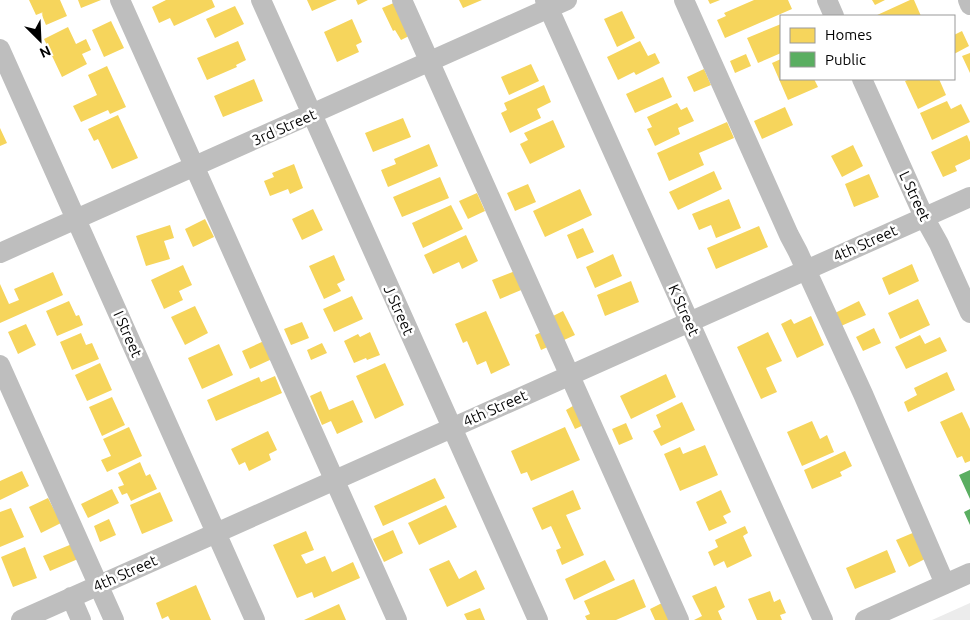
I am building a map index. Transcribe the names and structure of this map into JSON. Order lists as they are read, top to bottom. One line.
{"streets":{"street":["3rd Street","L Street","4th Street","J Street","K Street","I Street"]},"crossings":[["3rd Street","J Street"],["3rd Street","K Street"],["3rd Street","I Street"],["L Street","4th Street"],["4th Street","J Street"],["4th Street","K Street"],["4th Street","I Street"]],"legend":["Homes","Public"],"north":"bottom right"}
